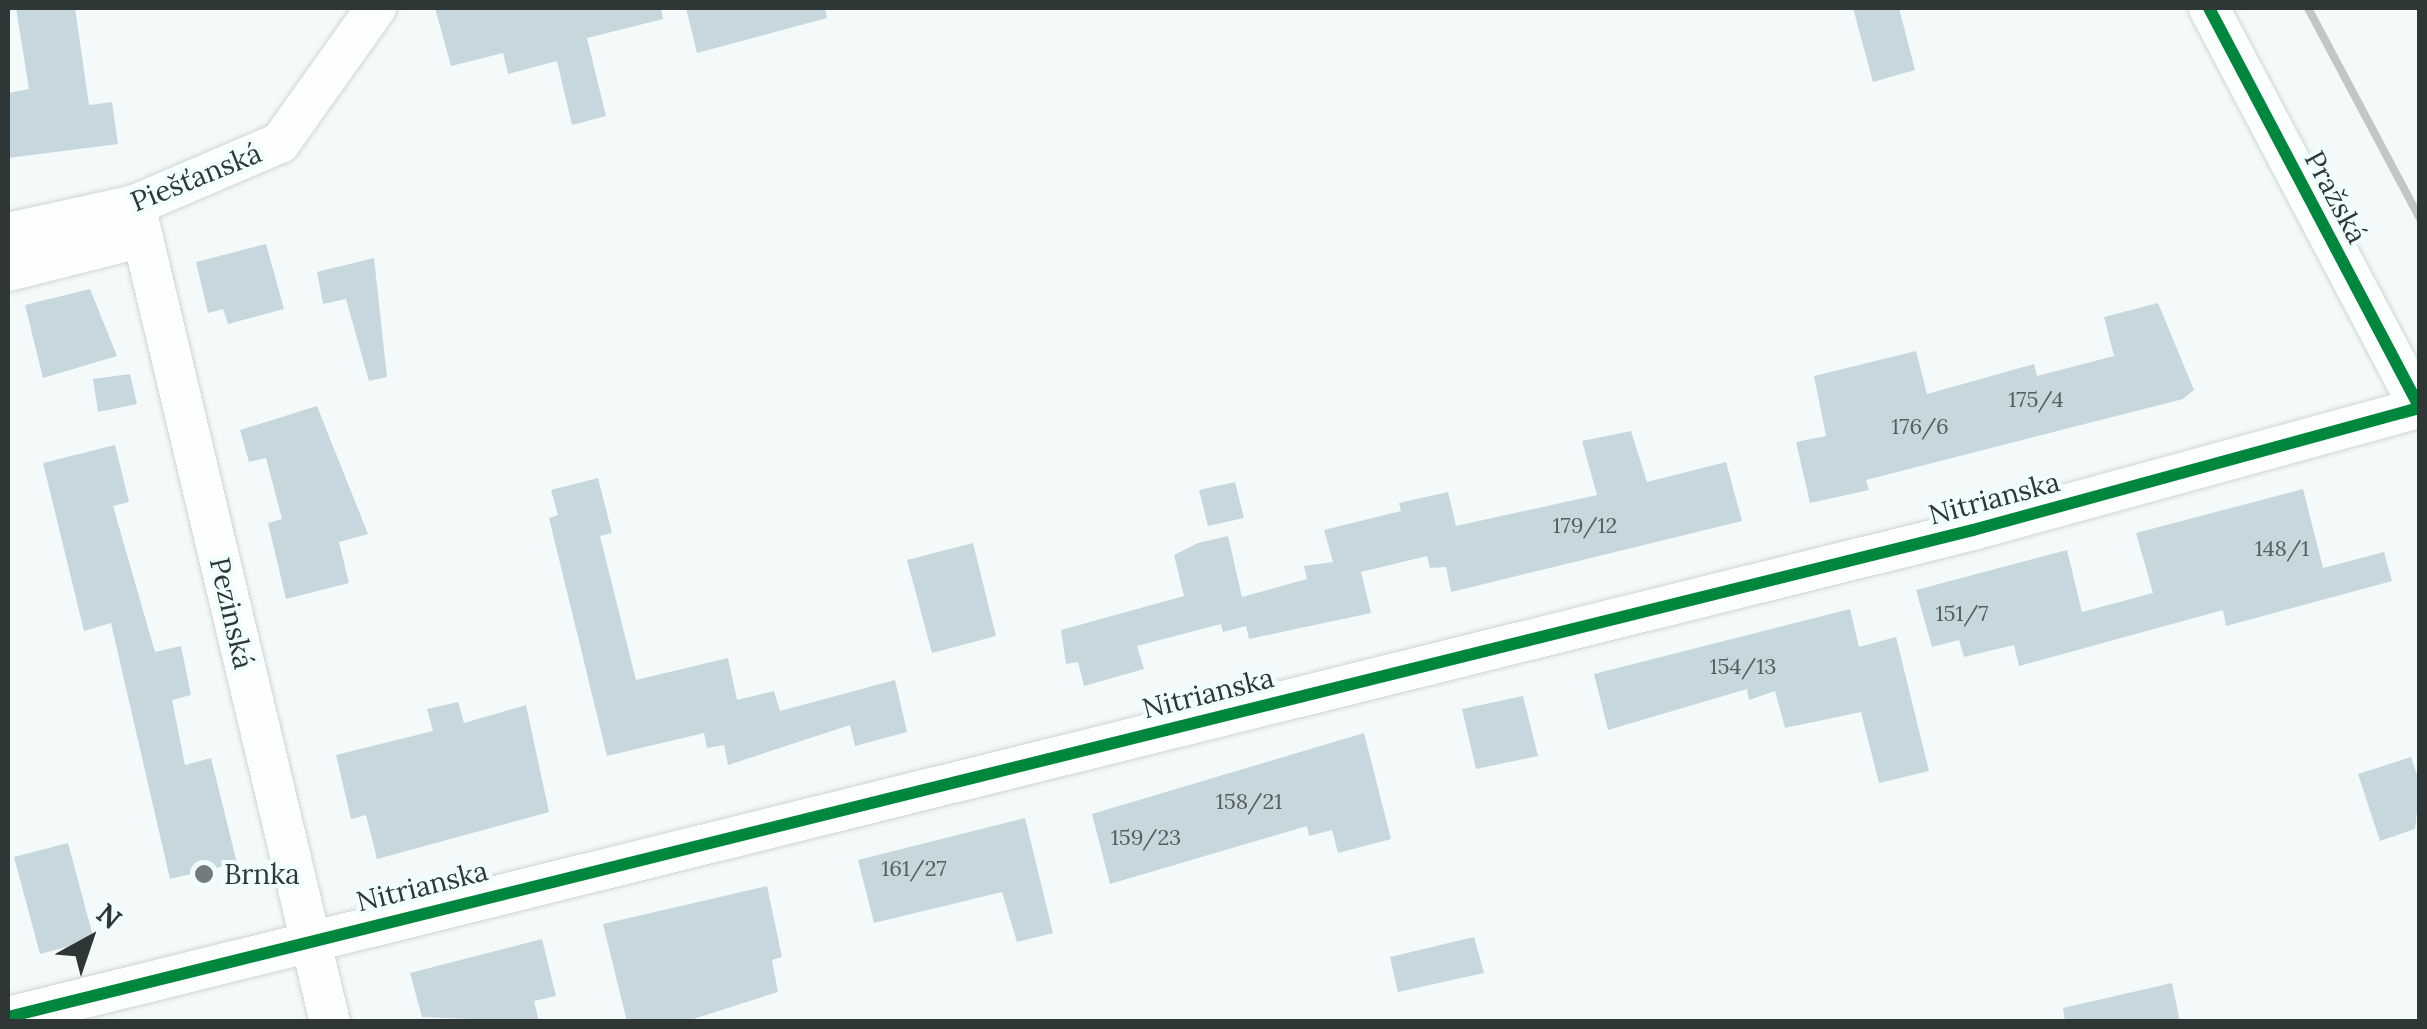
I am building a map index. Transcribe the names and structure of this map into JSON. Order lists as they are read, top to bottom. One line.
{"streets":{"street":["Piešťanská","Pražská","Nitrianska","Pezinská"]},"crossings":[["Piešťanská","Pezinská"],["Pražská","Nitrianska"],["Nitrianska","Pezinská"]],"places":["Brnka"],"house_numbers":["175/4","176/6","179/12","148/1","151/7","154/13","158/21","159/23","161/27"],"north":"top right"}
